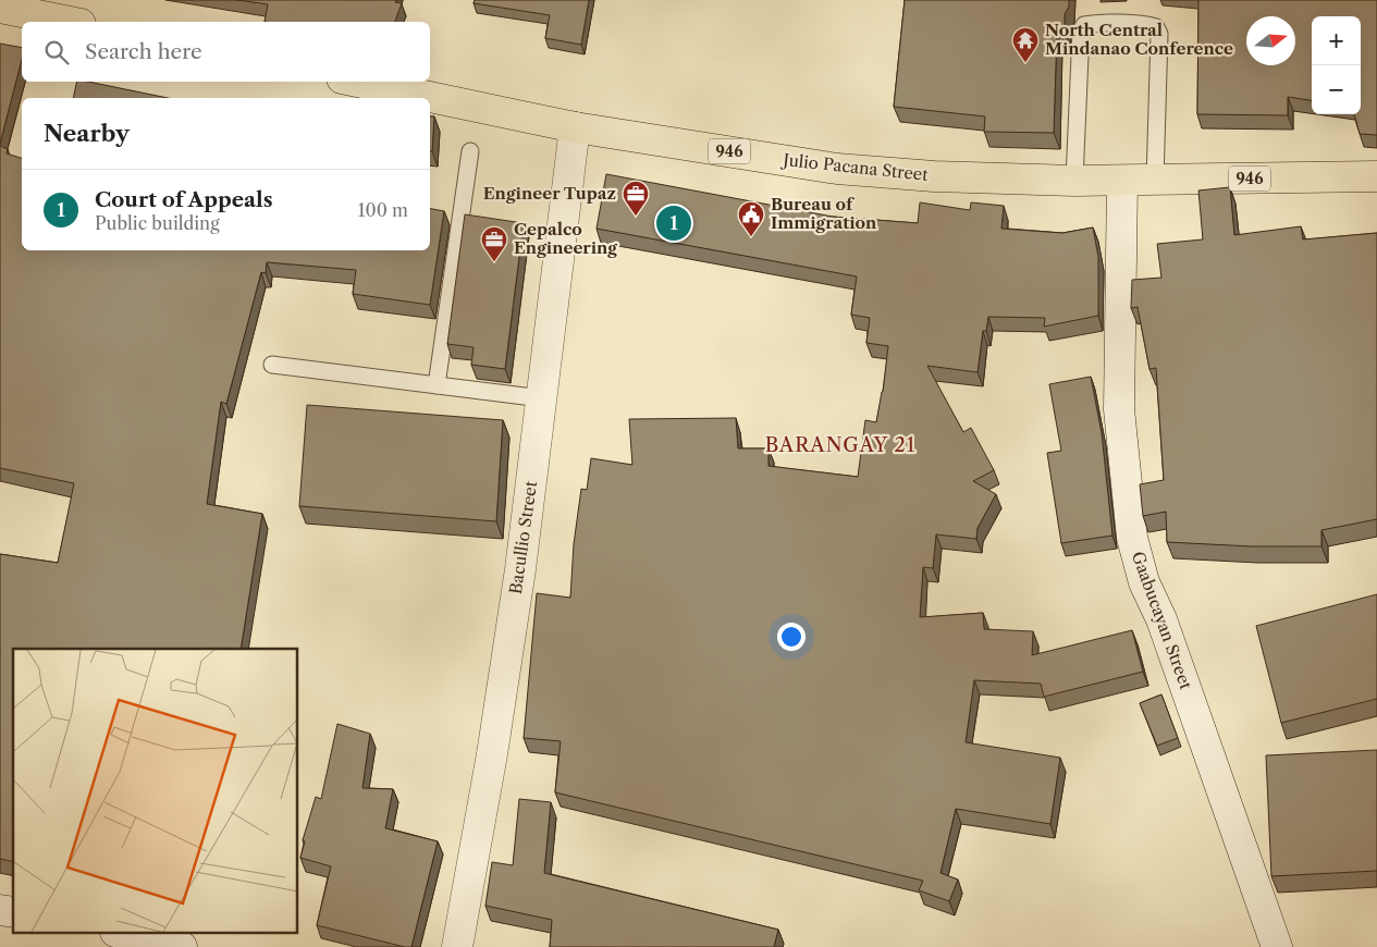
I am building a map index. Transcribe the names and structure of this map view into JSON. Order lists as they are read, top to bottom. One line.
{"streets":{"main road":["946","Julio Pacana Street","Bacullio Street","Gaabucayan Street"]},"crossings":[["Julio Pacana Street","Bacullio Street"],["Julio Pacana Street","Gaabucayan Street"]],"districts":["BARANGAY 21"],"places":{"temple":["North Central Mindanao Conference"],"office":["Engineer Tupaz","Cepalco Engineering"],"public building":["Bureau of Immigration"]},"north":"right","page":{"map_buttons":["+","−"],"search":"Search here","heading":"Nearby","list":[{"mark":"1","name":"Court of Appeals","note":"Public building","value":"100 m"}],"pins":"1"}}
